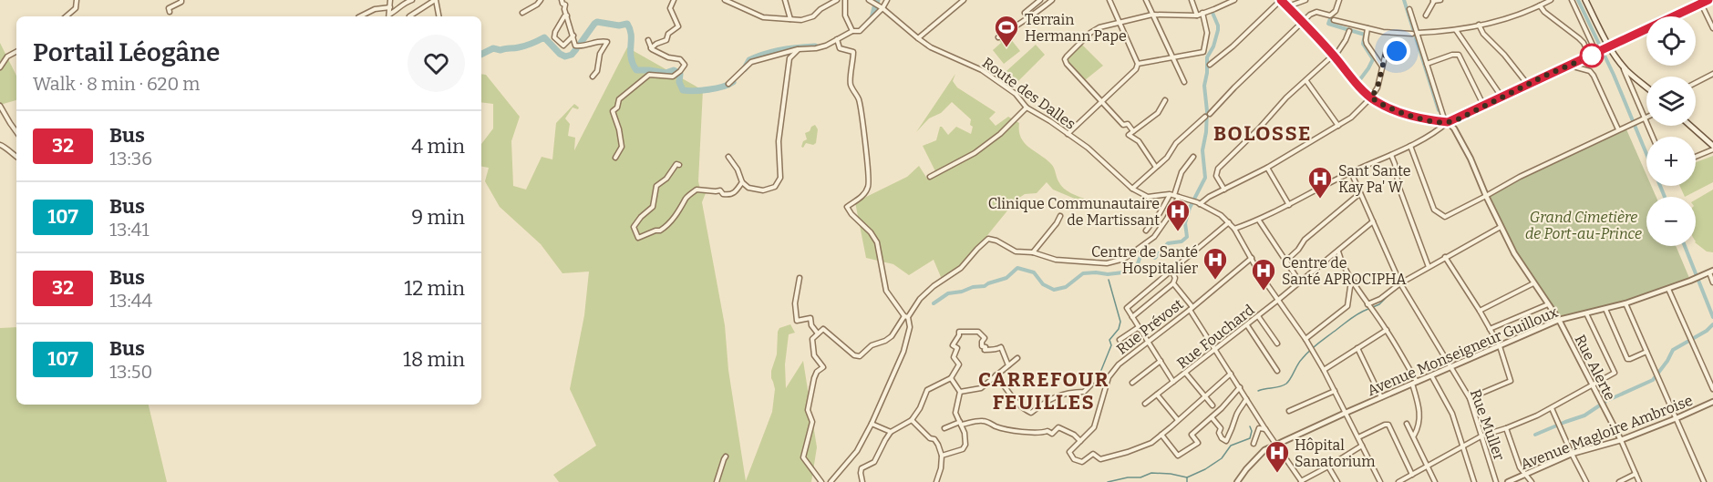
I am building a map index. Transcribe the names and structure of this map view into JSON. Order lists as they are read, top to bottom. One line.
{"streets":{"street":["Route des Dalles","Rue Prévost","Rue Fouchard","Avenue Monseigneur Guilloux","Rue Alerte","Rue Muller","Avenue Magloire Ambroise"]},"crossings":[["Route des Dalles","Rue Prévost"],["Route des Dalles","Rue Fouchard"],["Route des Dalles","Avenue Monseigneur Guilloux"],["Rue Fouchard","Rue Muller"],["Avenue Monseigneur Guilloux","Rue Alerte"],["Avenue Monseigneur Guilloux","Rue Muller"],["Rue Alerte","Avenue Magloire Ambroise"]],"districts":["BOLOSSE","CARREFOUR FEUILLES"],"parks":["Grand Cimetière de Port-au-Prince"],"places":{"sports":["Terrain Hermann Pape"],"hospital":["Sant Sante Kay Pa' W","Clinique Communautaire de Martissant","Centre de Santé Hospitalier","Centre de Santé APROCIPHA","Hôpital Sanatorium"]},"lines":["bus line 32"],"page":{"map_buttons":["+","−"],"heading":["Portail Léogâne","Walk · 8 min · 620 m"],"list":[{"mark":"32","name":"Bus","note":"13:36","value":"4 min"},{"mark":"107","name":"Bus","note":"13:41","value":"9 min"},{"mark":"32","name":"Bus","note":"13:44","value":"12 min"},{"mark":"107","name":"Bus","note":"13:50","value":"18 min"}]}}
